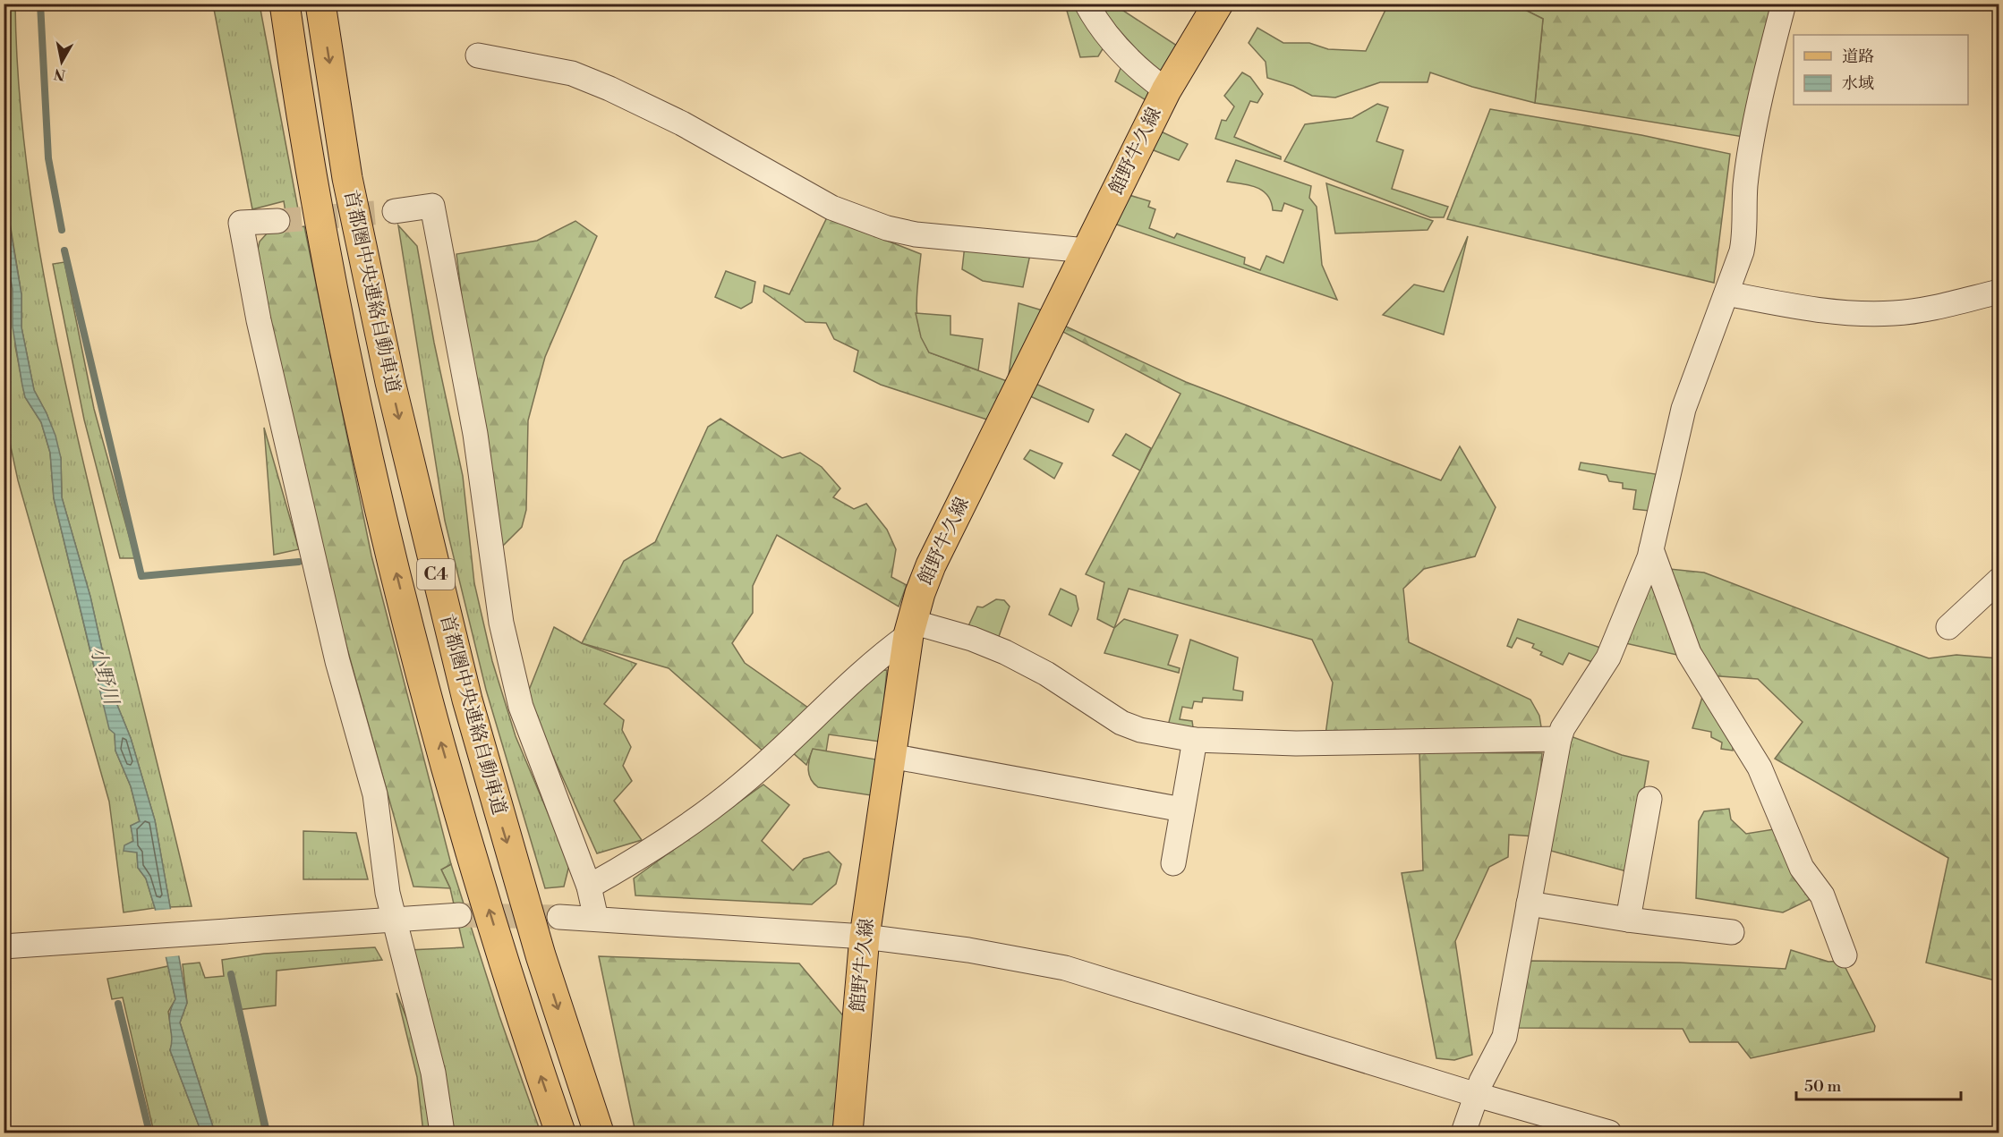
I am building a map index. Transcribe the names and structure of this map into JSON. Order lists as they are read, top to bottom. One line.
{"streets":{"main road":["館野牛久線","首都圏中央連絡自動車道","C4"]},"water":["小野川"],"legend":["道路","水域"],"scale_bar":"50 m","north":"bottom"}
